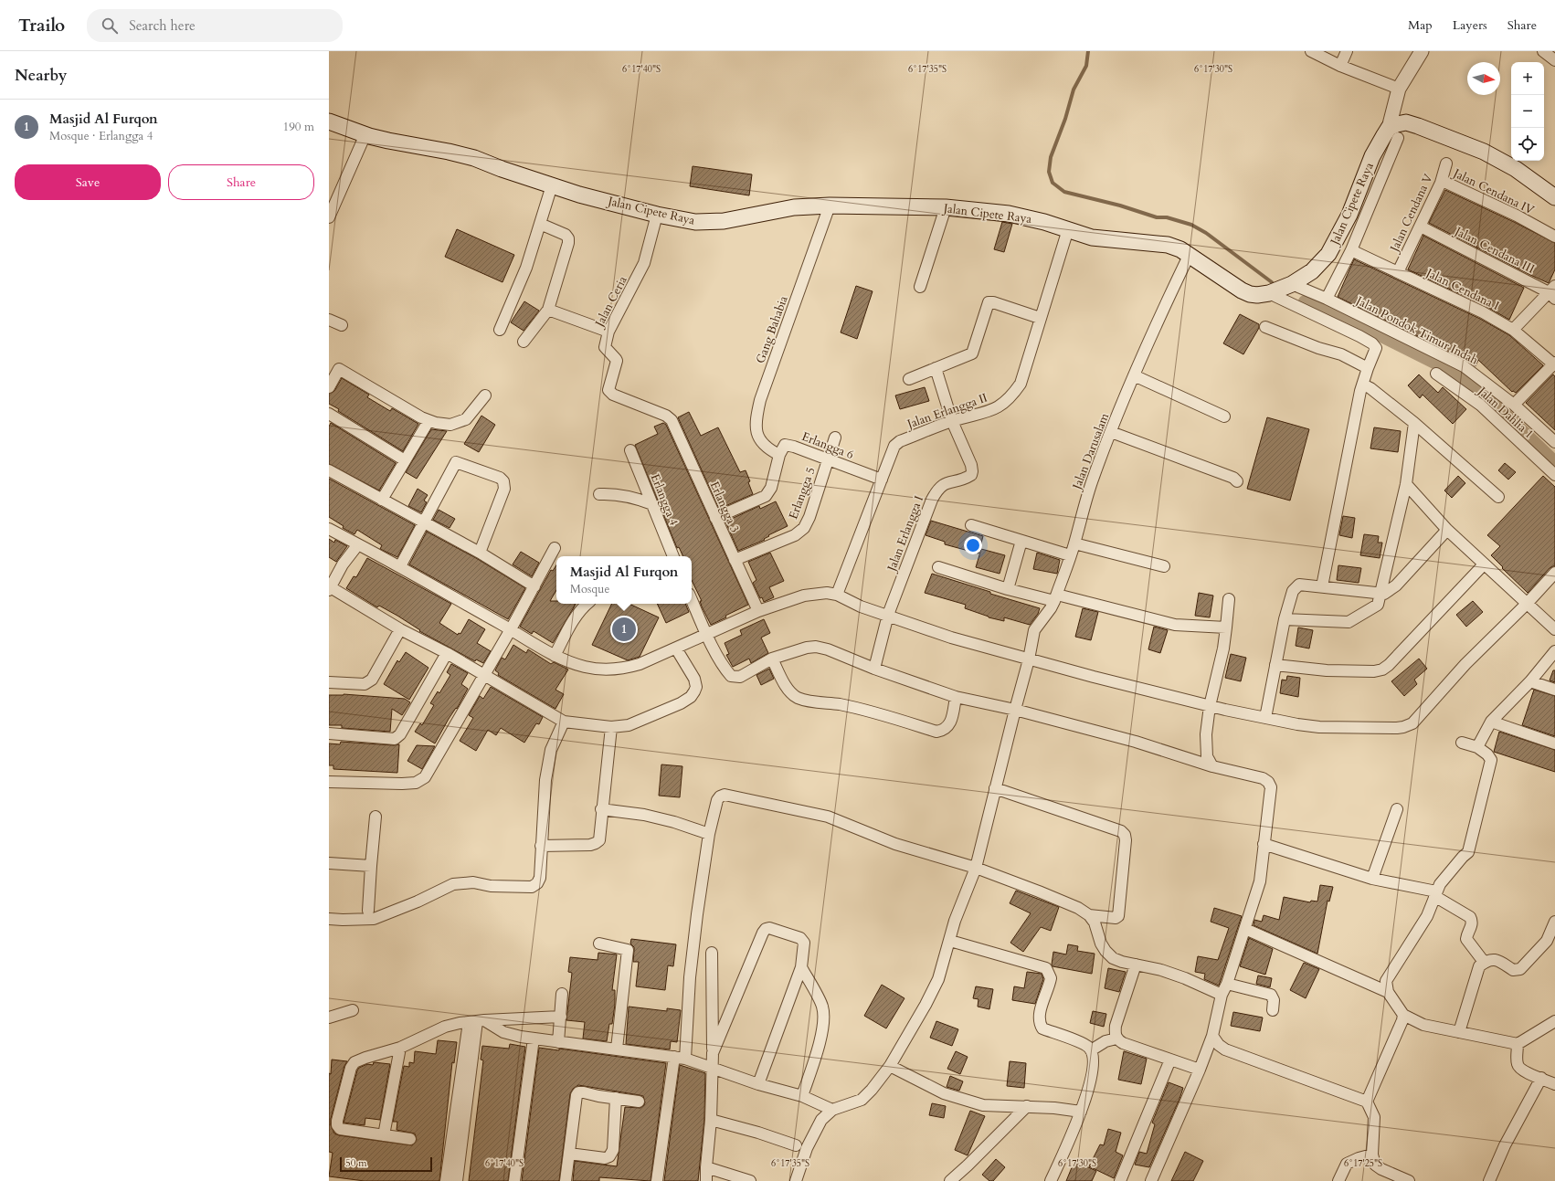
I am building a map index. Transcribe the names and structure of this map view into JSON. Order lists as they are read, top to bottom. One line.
{"streets":{"main road":["Jalan Cipete Raya"],"street":["Jalan Cendana IV","Jalan Cendana V","Jalan Cendana III","Jalan Cendana I","Jalan Ceria","Gang Bahabia","Jalan Pondok Timur Indah","Jalan Erlangga II","Jalan Dahlia 1","Erlangga 6","Jalan Darusalam","Erlangga 5","Erlangga 4","Erlangga 3","Jalan Erlangga I"]},"crossings":[["Jalan Cendana IV","Jalan Cendana V"],["Jalan Cipete Raya","Jalan Ceria"],["Jalan Cipete Raya","Gang Bahabia"],["Jalan Cipete Raya","Jalan Pondok Timur Indah"],["Jalan Cipete Raya","Jalan Erlangga II"],["Jalan Cipete Raya","Jalan Darusalam"],["Jalan Cendana V","Jalan Cendana III"],["Jalan Cendana V","Jalan Cendana I"],["Jalan Ceria","Erlangga 3"],["Gang Bahabia","Erlangga 6"],["Jalan Erlangga II","Erlangga 6"],["Jalan Erlangga II","Jalan Erlangga I"],["Erlangga 6","Erlangga 5"],["Erlangga 5","Erlangga 3"]],"scale_bar":"50 m","north":"right","page":{"header":"Trailo","search":"Search here","nav":["Map","Layers","Share"],"heading":"Nearby","map_buttons":["+","−"],"list":[{"mark":"1","name":"Masjid Al Furqon","note":"Mosque · Erlangga 4","value":"190 m"}],"buttons":["Save","Share"],"popup":["Masjid Al Furqon","Mosque"],"pins":"1","scale":"50 m"},"coordinates":["6°17'40\"S","6°17'35\"S","6°17'30\"S","6°17'25\"S"]}
